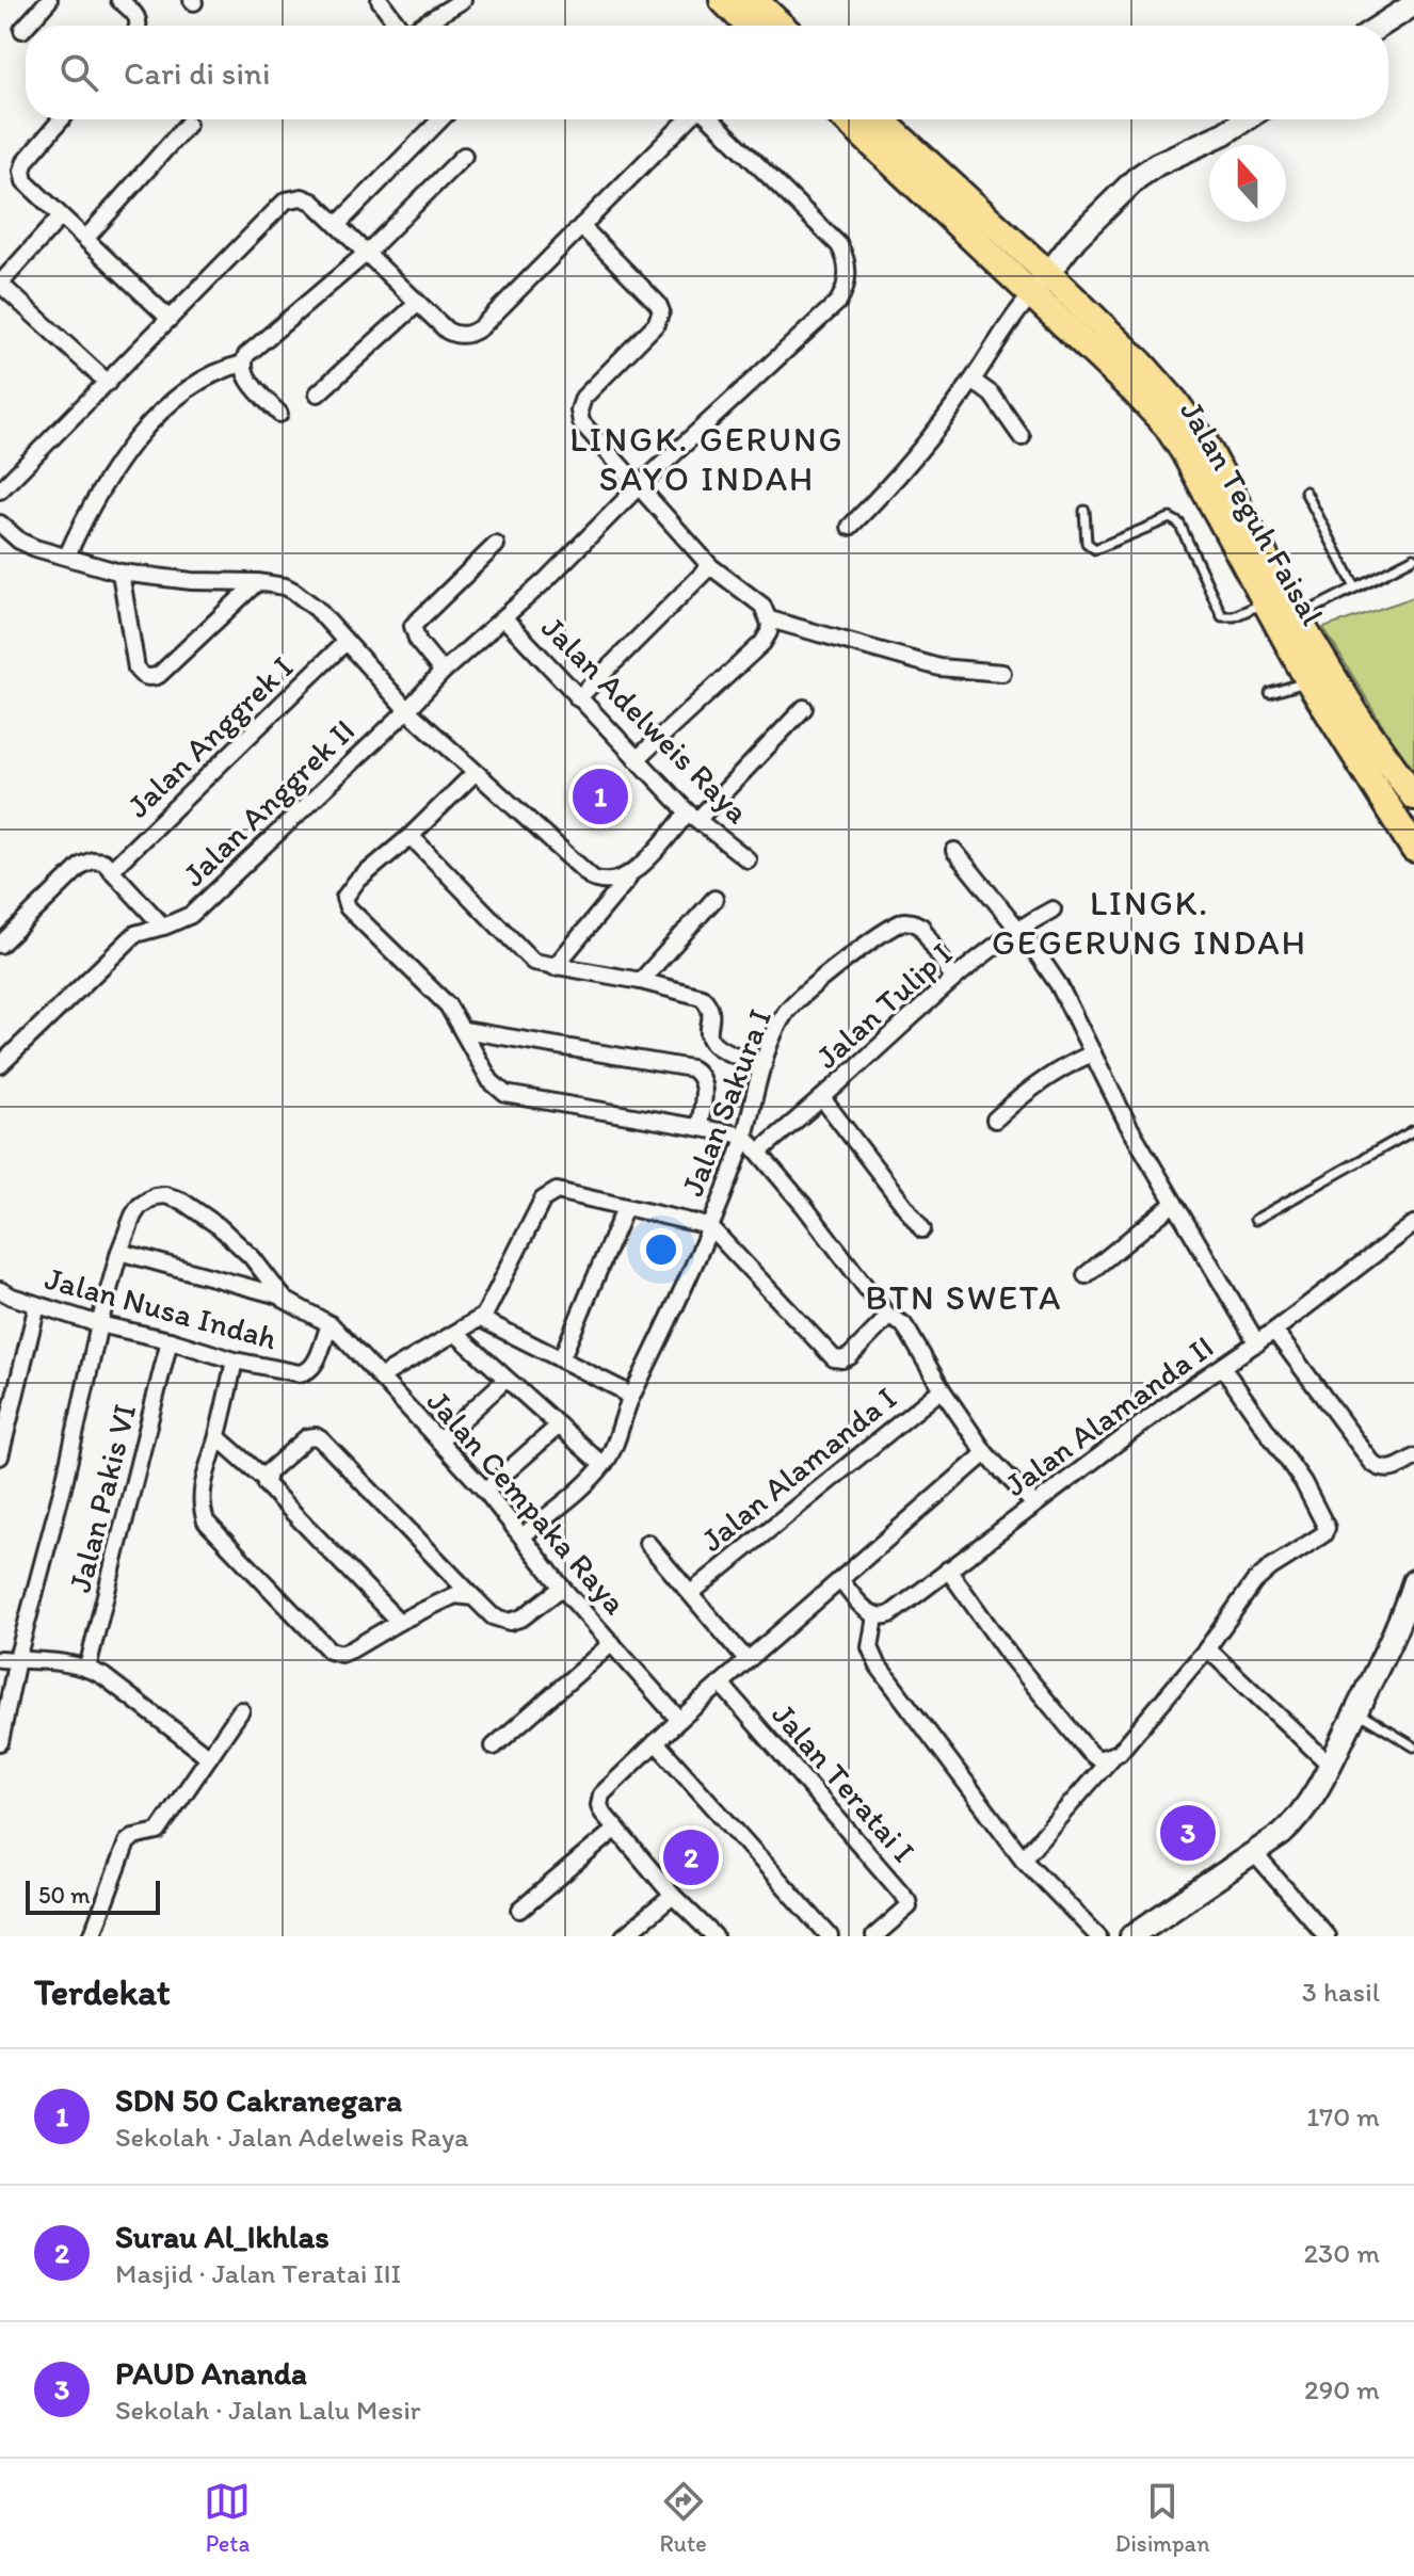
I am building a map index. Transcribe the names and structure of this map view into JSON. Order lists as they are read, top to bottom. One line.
{"streets":{"highway":["Jalan Teguh Faisal"],"street":["Jalan Adelweis Raya","Jalan Anggrek I","Jalan Anggrek II","Jalan Tulip I","Jalan Sakura I","Jalan Nusa Indah","Jalan Alamanda II","Jalan Alamanda I","Jalan Pakis VI","Jalan Cempaka Raya","Jalan Teratai I"]},"crossings":[["Jalan Adelweis Raya","Jalan Anggrek II"],["Jalan Tulip I","Jalan Sakura I"],["Jalan Nusa Indah","Jalan Pakis VI"],["Jalan Nusa Indah","Jalan Cempaka Raya"]],"districts":["LINGK. GERUNG SAYO INDAH","LINGK. GEGERUNG INDAH","BTN SWETA"],"scale_bar":"50 m","north":"top","page":{"search":"Cari di sini","pins":["1","3","2"],"scale":"50 m","heading":["Terdekat","3 hasil"],"list":[{"mark":"1","name":"SDN 50 Cakranegara","note":"Sekolah · Jalan Adelweis Raya","value":"170 m"},{"mark":"2","name":"Surau Al_Ikhlas","note":"Masjid · Jalan Teratai III","value":"230 m"},{"mark":"3","name":"PAUD Ananda","note":"Sekolah · Jalan Lalu Mesir","value":"290 m"}],"nav":["Peta","Rute","Disimpan"]}}
